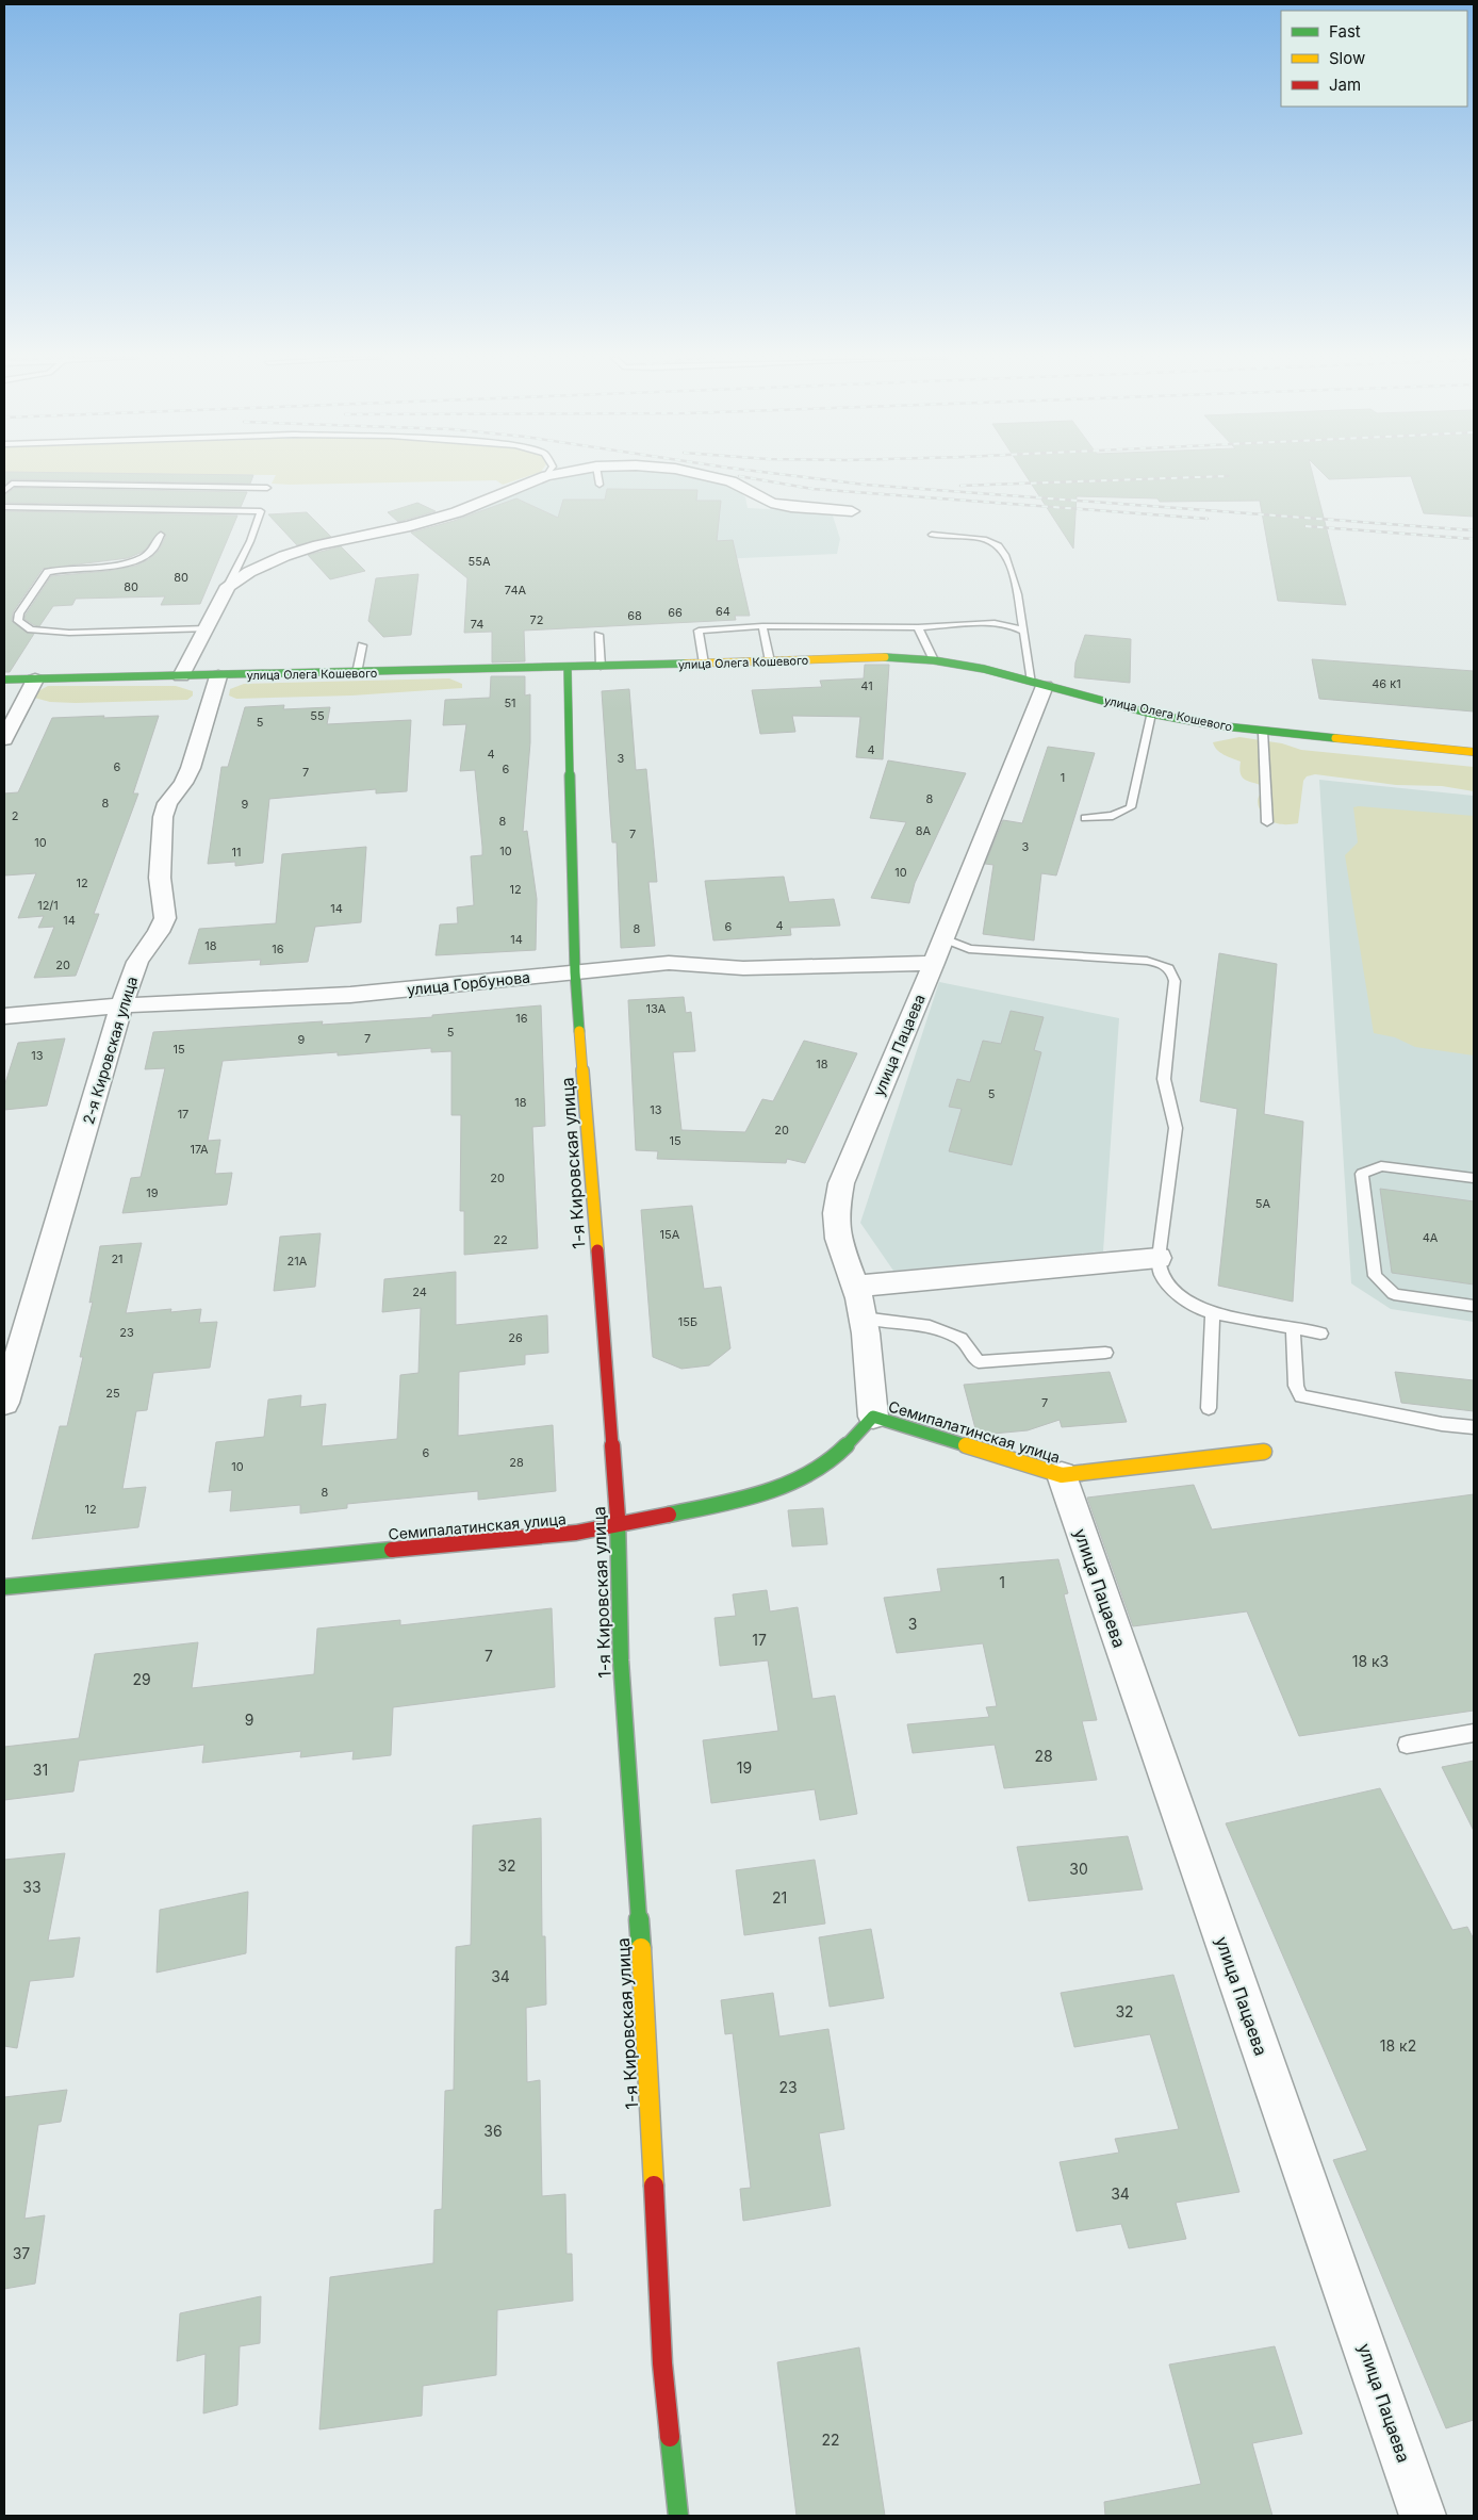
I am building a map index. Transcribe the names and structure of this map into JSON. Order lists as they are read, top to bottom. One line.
{"streets":{"street":["улица Олега Кошевого","улица Горбунова","улица Пацаева","2-я Кировская улица","1-я Кировская улица","Семипалатинская улица"]},"crossings":[["улица Олега Кошевого","улица Пацаева"],["улица Олега Кошевого","2-я Кировская улица"],["улица Олега Кошевого","1-я Кировская улица"],["улица Горбунова","улица Пацаева"],["улица Горбунова","2-я Кировская улица"],["улица Горбунова","1-я Кировская улица"],["улица Пацаева","Семипалатинская улица"],["1-я Кировская улица","Семипалатинская улица"]],"house_numbers":["55А","80","80","74А","64","66","68","72","74","46 к1","41","51","55","5","4","4","3","6","6","7","1","8","8","9","2","8","8А","7","10","3","10","11","10","12","12","12/1","14","14","4","6","8","14","18","16","20","13А","16","5","7","9","15","13","18","5","18","13","17","20","15","17А","20","19","5А","15А","4А","22","21","21А","24","15Б","23","26","25","7","6","28","10","8","12","1","3","17","7","18 к3","29","9","28","19","31","32","30","33","21","34","32","18 к2","23","36","34","37","22"],"legend":["Fast","Slow","Jam"]}
